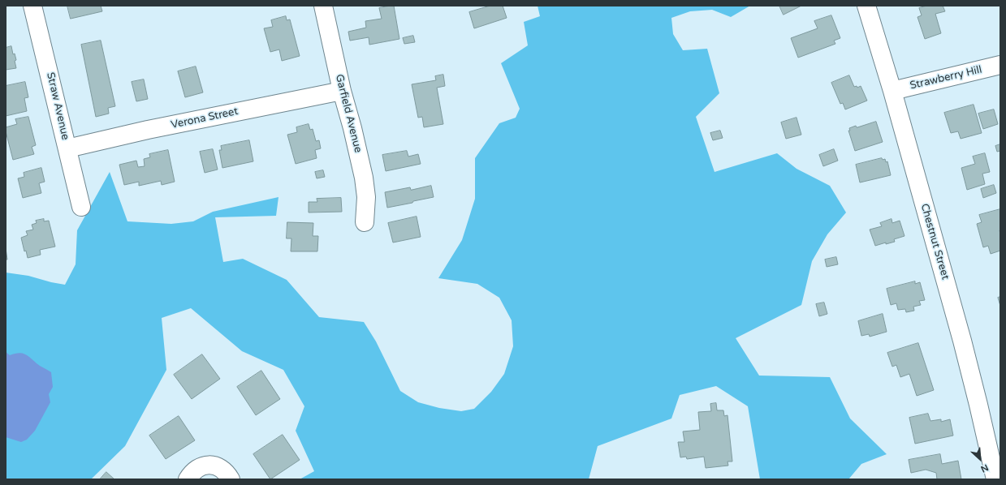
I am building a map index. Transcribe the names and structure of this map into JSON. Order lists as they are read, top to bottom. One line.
{"streets":{"street":["Strawberry Hill","Straw Avenue","Garfield Avenue","Verona Street","Chestnut Street"]},"crossings":[["Strawberry Hill","Chestnut Street"],["Straw Avenue","Verona Street"],["Garfield Avenue","Verona Street"]],"north":"bottom right"}
